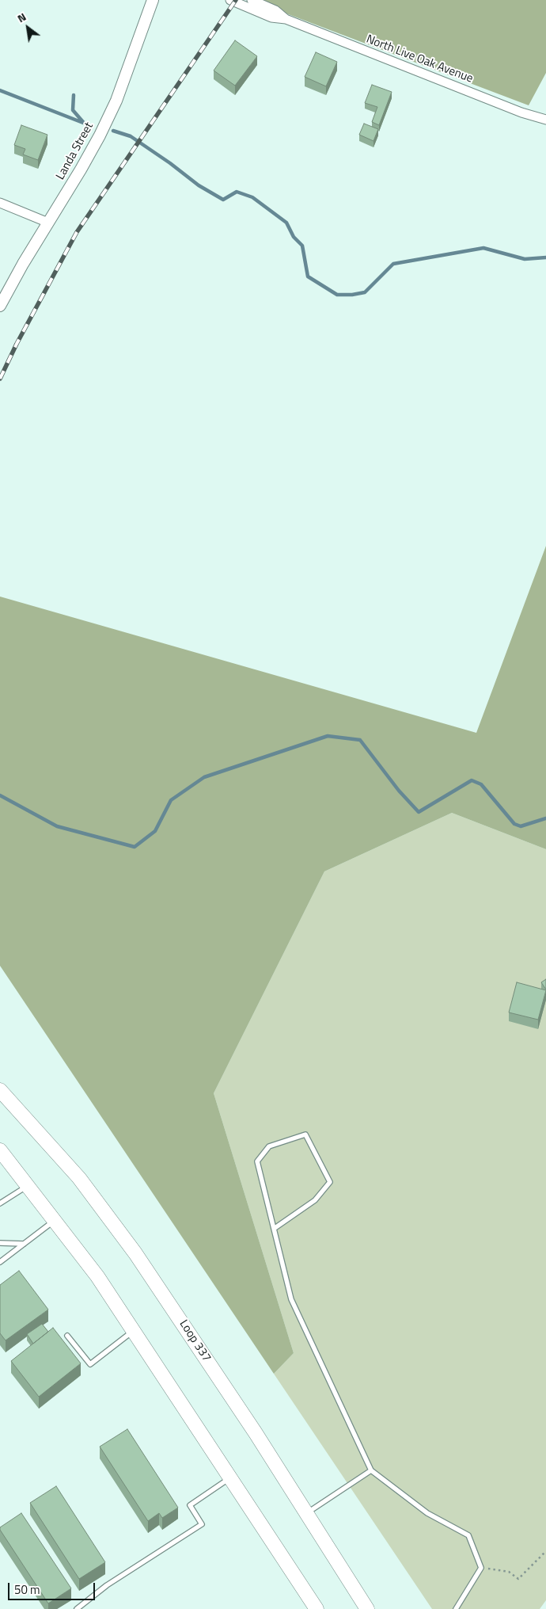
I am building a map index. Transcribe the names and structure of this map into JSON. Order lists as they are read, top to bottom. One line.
{"streets":{"main road":["Loop 337"],"street":["North Live Oak Avenue","Landa Street"]},"scale_bar":"50 m","north":"top left"}
